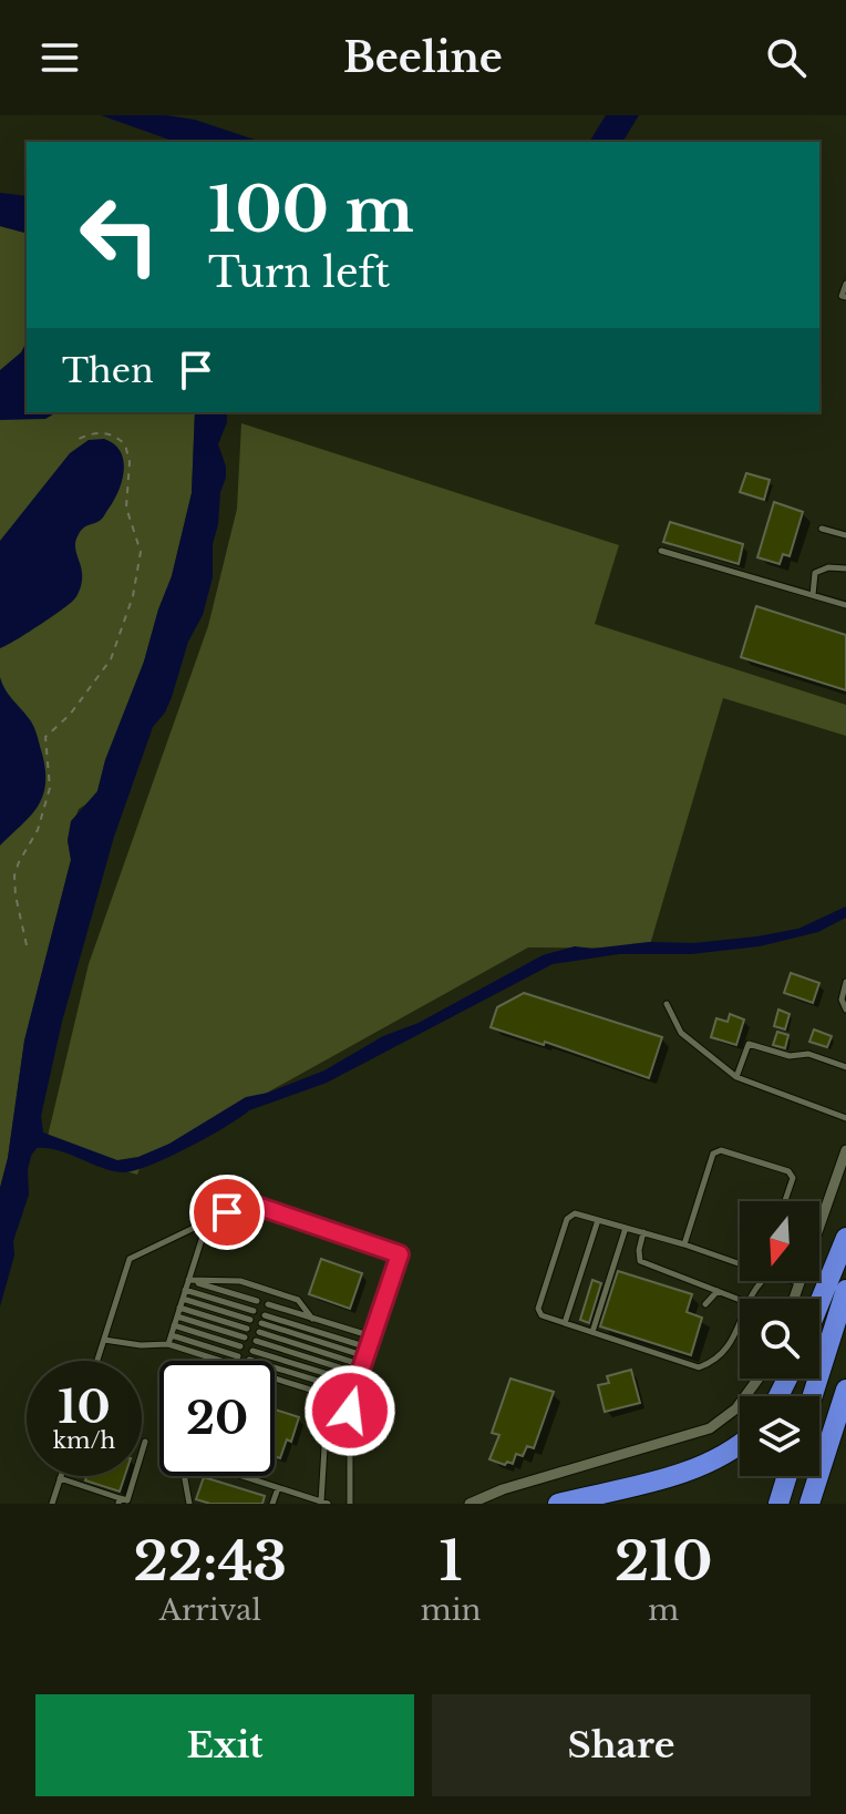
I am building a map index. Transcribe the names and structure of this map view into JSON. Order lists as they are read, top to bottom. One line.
{"north":"bottom","page":{"header":"Beeline","turn":["100 m","Turn left"],"then":"Then","speed":"10 km/h","limit":"20","eta":["22:43","Arrival","1","min","210","m"],"buttons":["Exit","Share"]}}
